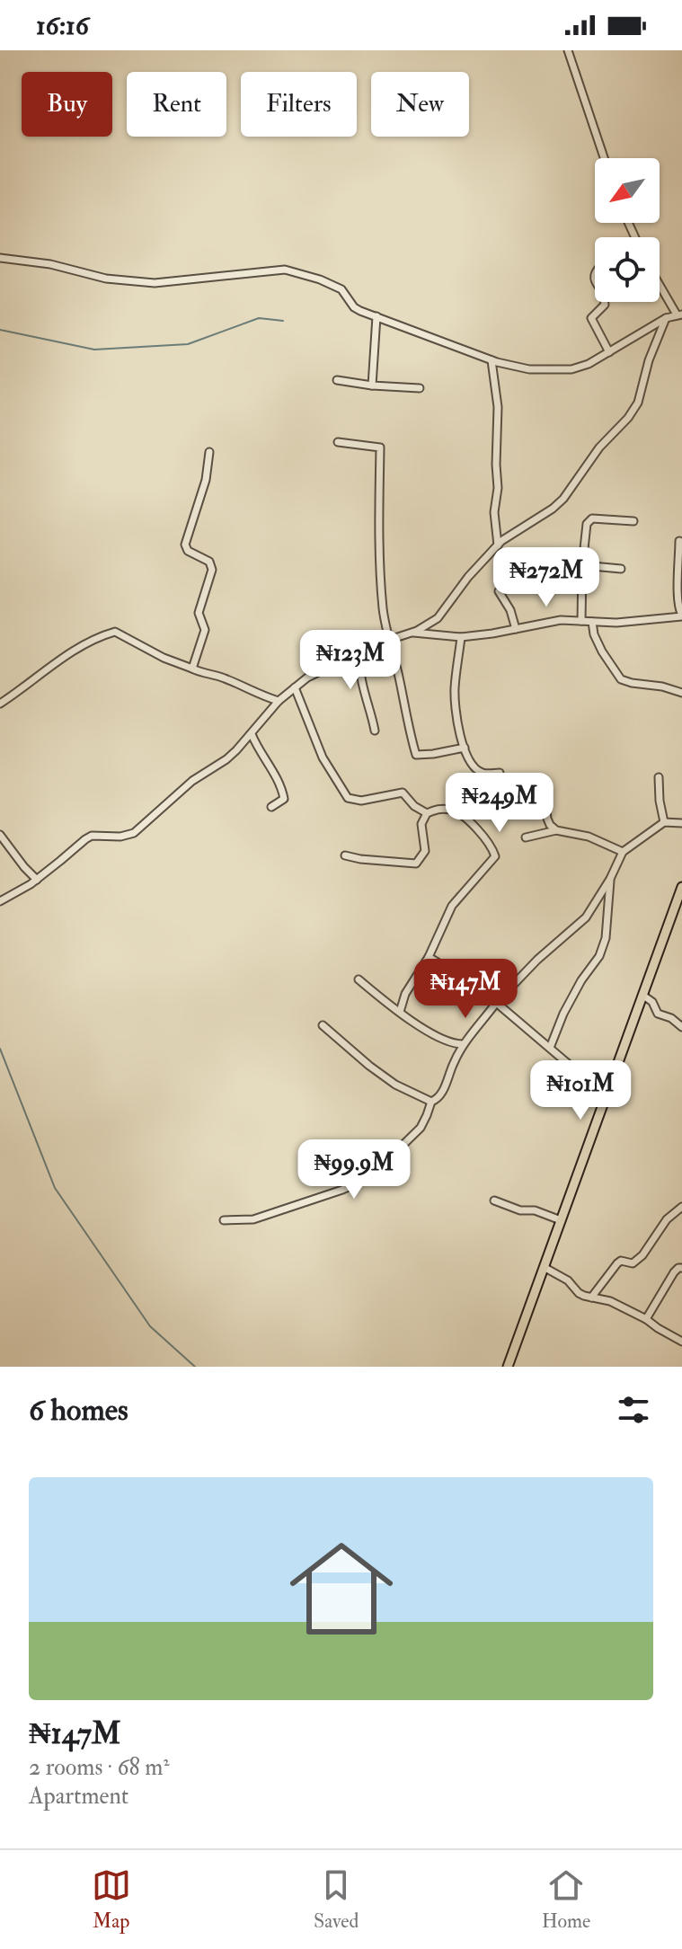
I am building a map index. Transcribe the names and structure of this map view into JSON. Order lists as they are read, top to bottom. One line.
{"north":"bottom left","page":{"status":"16:16","chip":["Buy","Rent","Filters","New"],"price":["₦272M","₦123M","₦249M","₦147M","₦101M","₦99.9M"],"heading":"6 homes","list":[{"name":"₦147M","note":"2 rooms · 68 m² · Apartment"}],"tabs":["Map","Saved","Home"]}}
